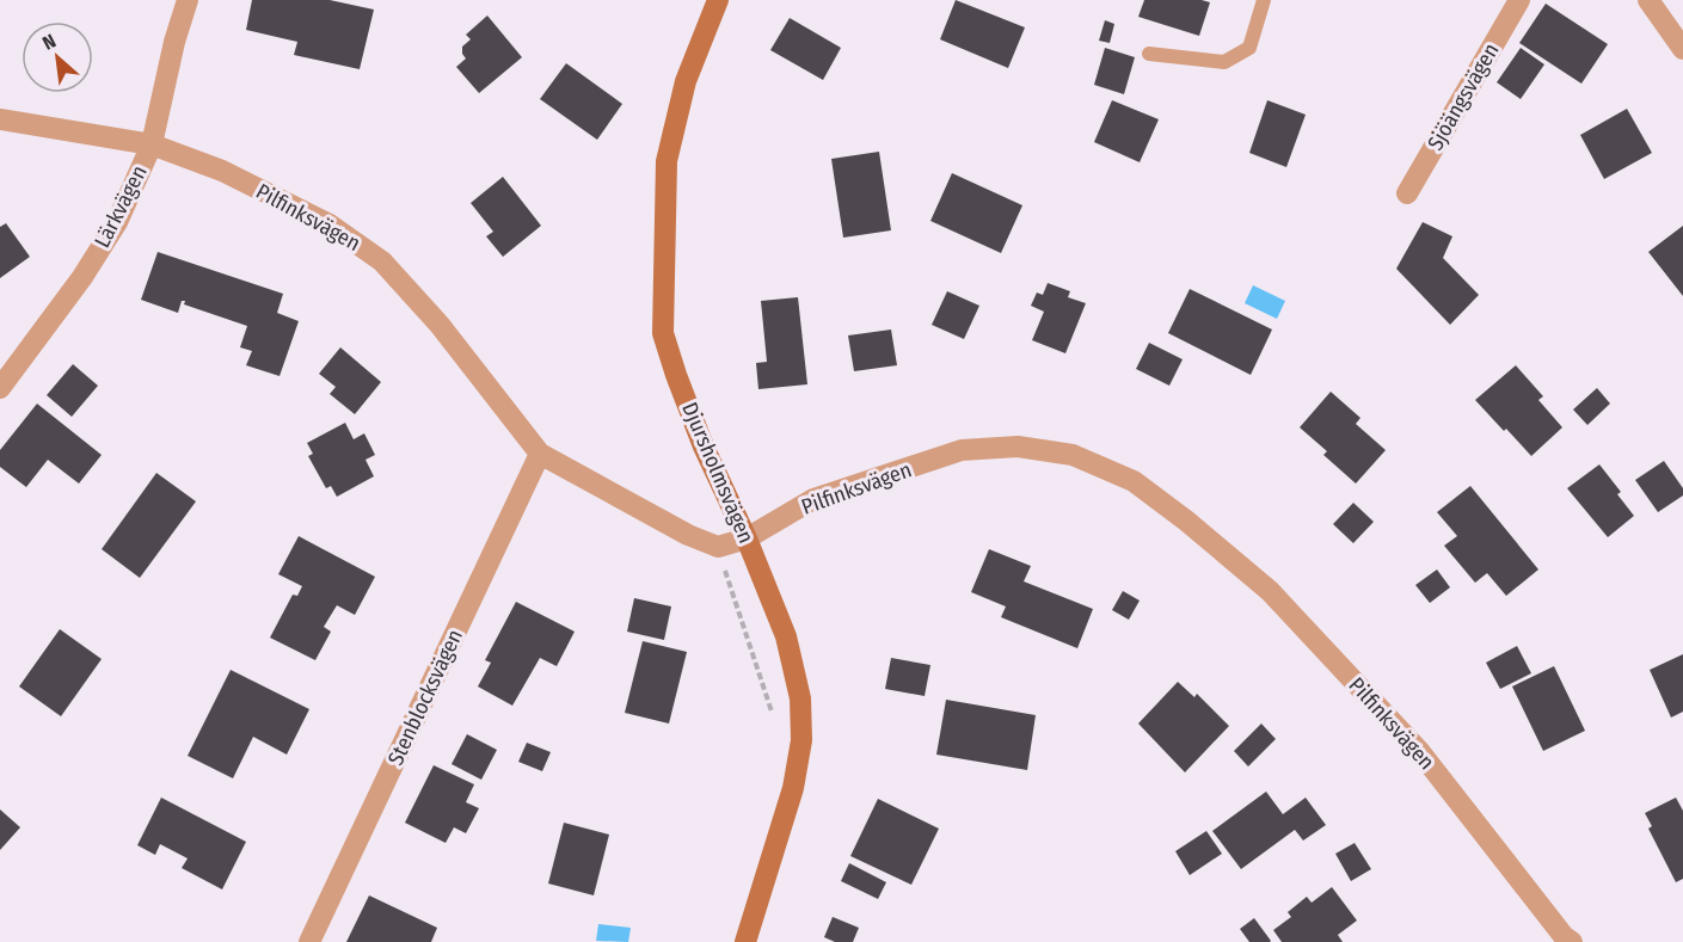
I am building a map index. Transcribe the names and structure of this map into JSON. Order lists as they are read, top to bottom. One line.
{"streets":{"street":["Sjöängsvägen","Lärkvägen","Pilfinksvägen","Djursholmsvägen","Stenblocksvägen"]},"crossings":[["Lärkvägen","Pilfinksvägen"],["Pilfinksvägen","Djursholmsvägen"],["Pilfinksvägen","Stenblocksvägen"]],"north":"top left"}
